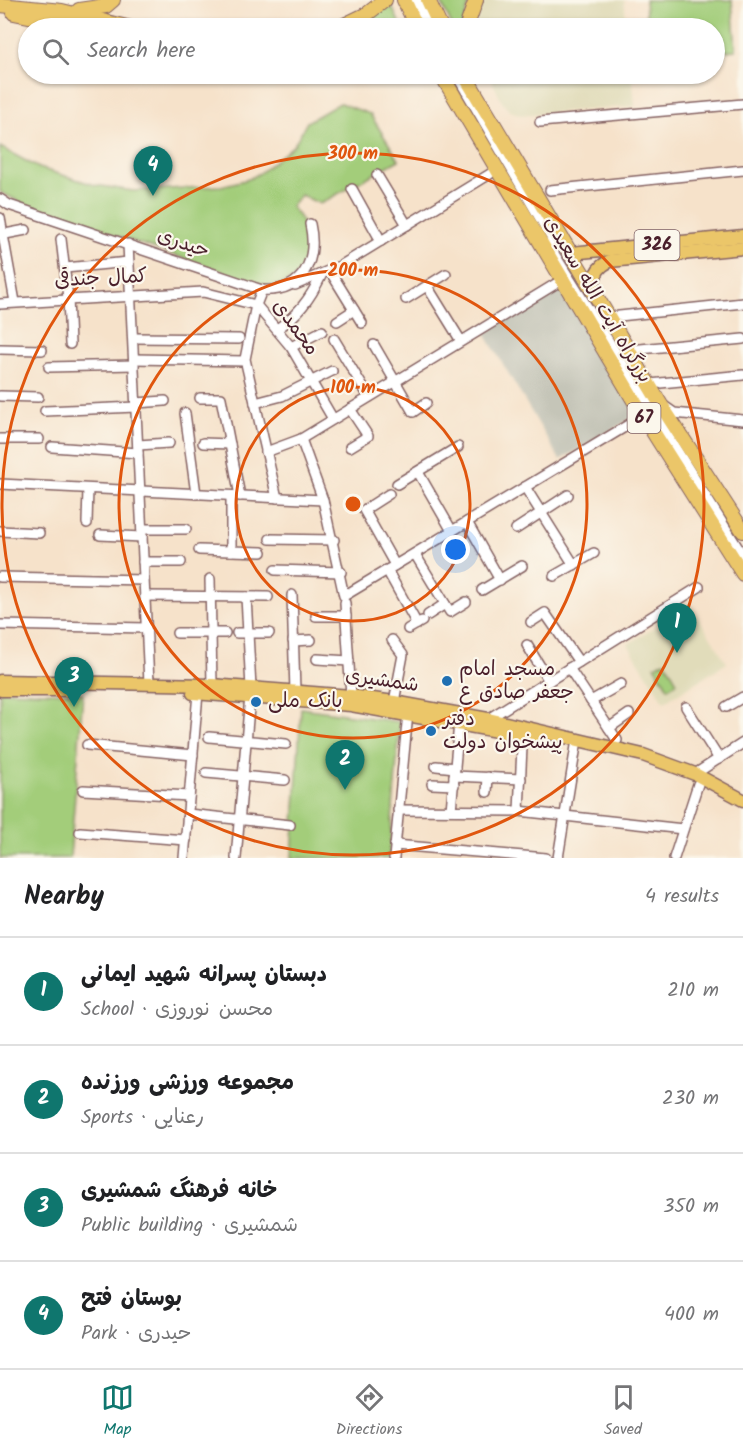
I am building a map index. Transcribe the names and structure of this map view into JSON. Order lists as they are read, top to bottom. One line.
{"streets":{"highway":["بزرگراه آیت الله سعیدی","67"],"main road":["326","شمشیری"],"street":["حیدری","کمال جندقی","محمدی"]},"crossings":[["326","بزرگراه آیت الله سعیدی"],["کمال جندقی","محمدی"]],"places":["مسجد امام جعفر صادق ع","بانک ملی","دفتر پیشخوان دولت"],"page":{"search":"Search here","pins":["4","1","3","2"],"heading":["Nearby","4 results"],"list":[{"mark":"1","name":"دبستان پسرانه شهید ایمانی","note":"School · محسن نوروزی","value":"210 m"},{"mark":"2","name":"مجموعه ورزشی ورزنده","note":"Sports · رعنایی","value":"230 m"},{"mark":"3","name":"خانه فرهنگ شمشیری","note":"Public building · شمشیری","value":"350 m"},{"mark":"4","name":"بوستان فتح","note":"Park · حیدری","value":"400 m"}],"nav":["Map","Directions","Saved"]},"rings":["300 m","200 m","100 m"]}
